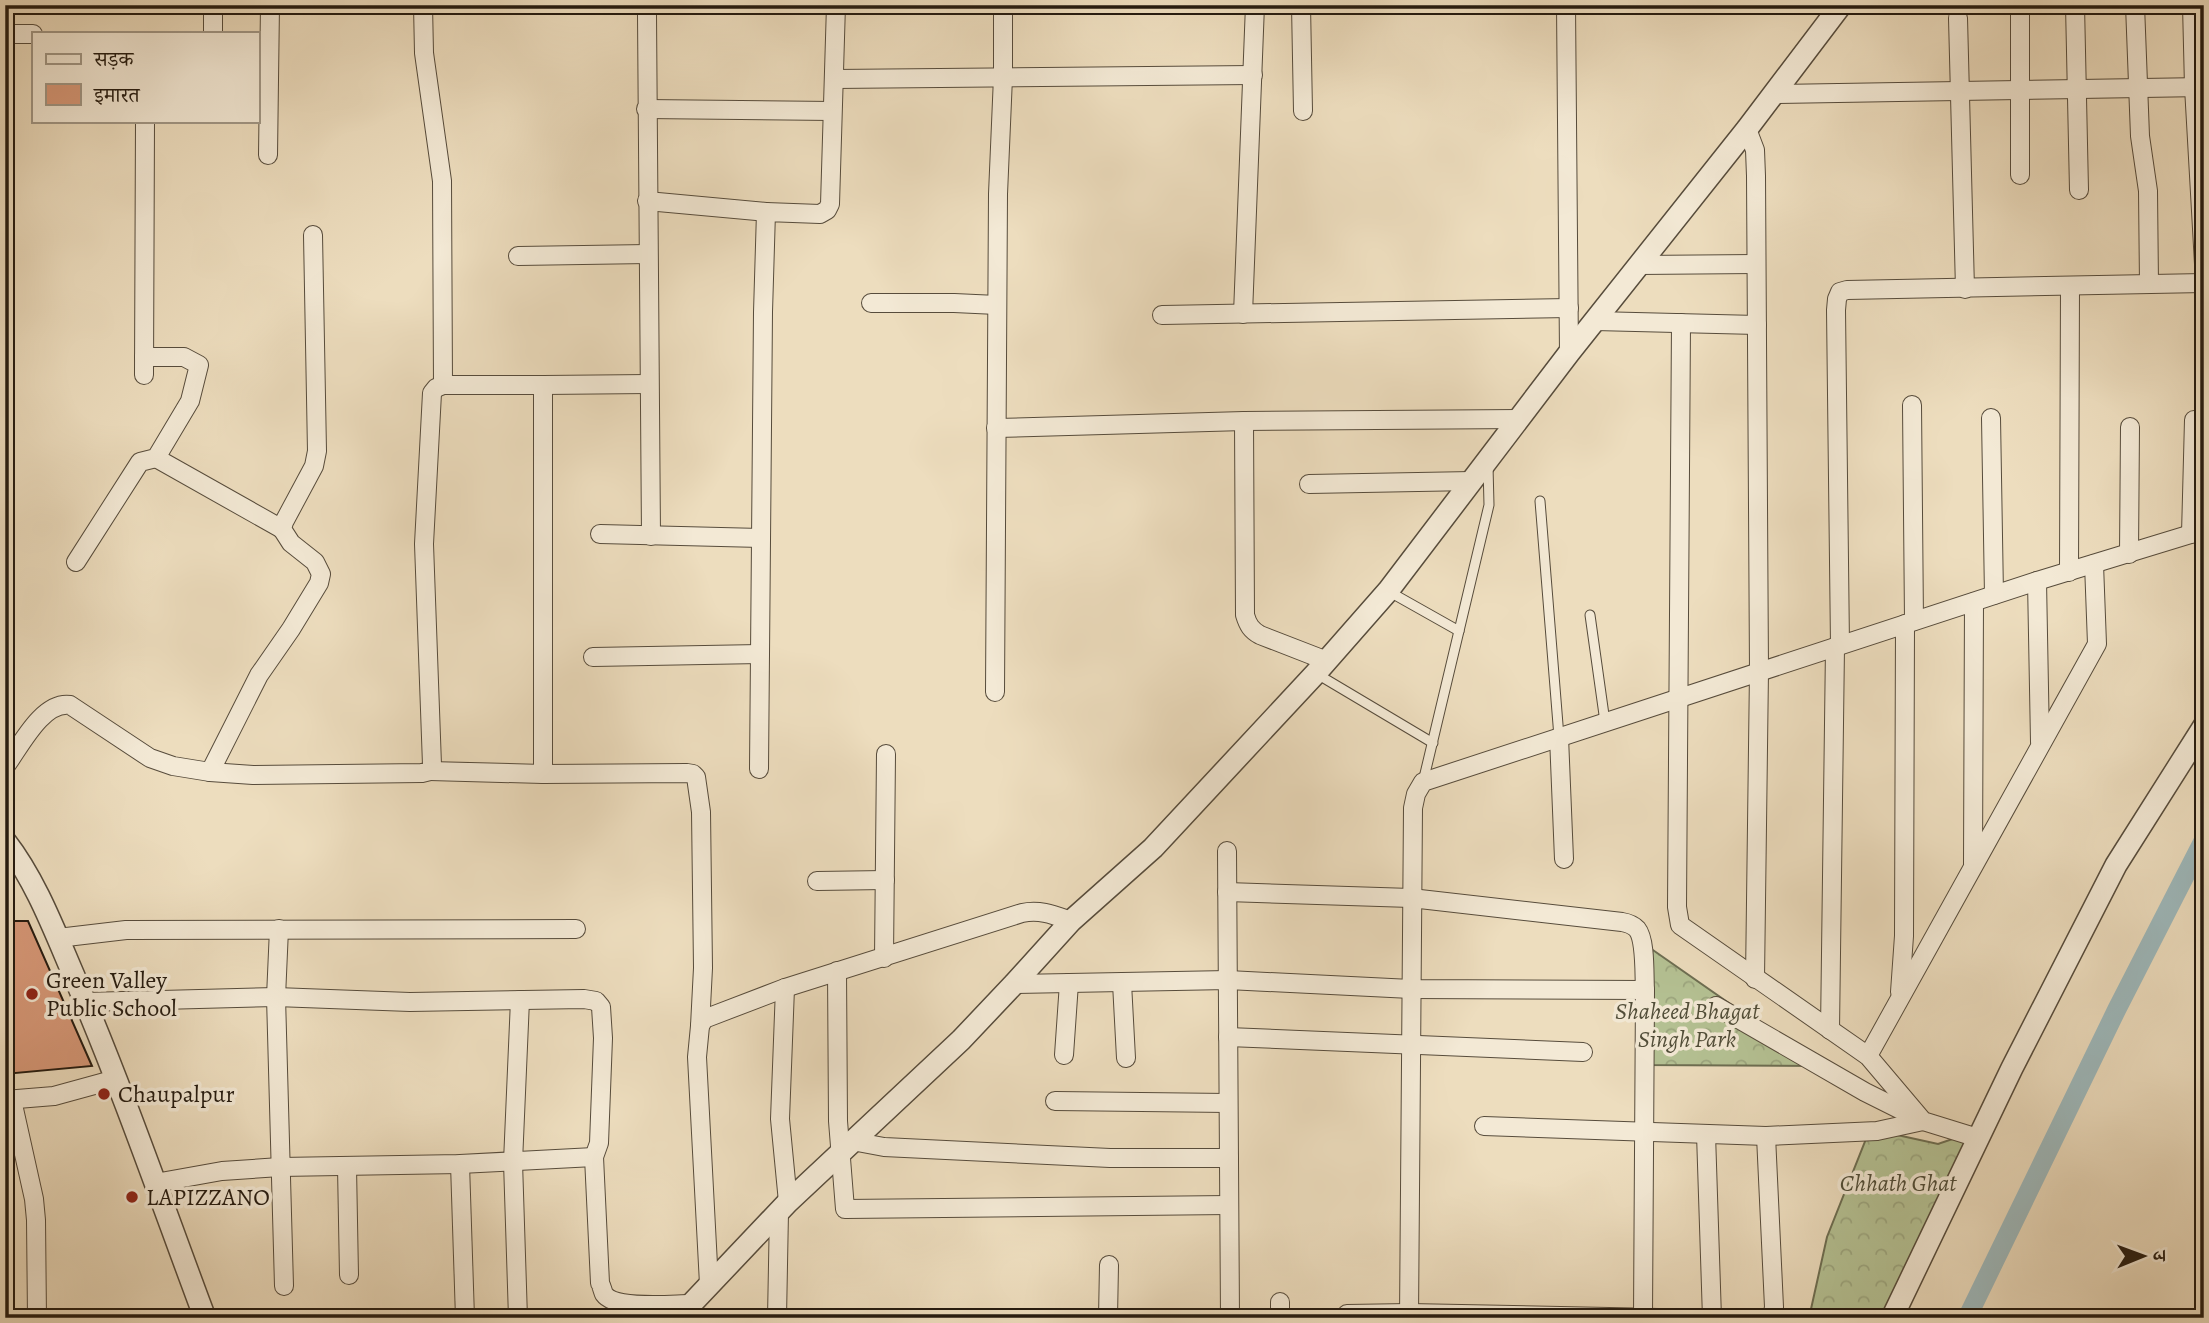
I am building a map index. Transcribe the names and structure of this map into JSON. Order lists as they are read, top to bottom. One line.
{"parks":["Shaheed Bhagat Singh Park","Chhath Ghat"],"places":["Green Valley Public School","Chaupalpur","LAPIZZANO"],"legend":["सड़क","इमारत"],"north":"right"}
